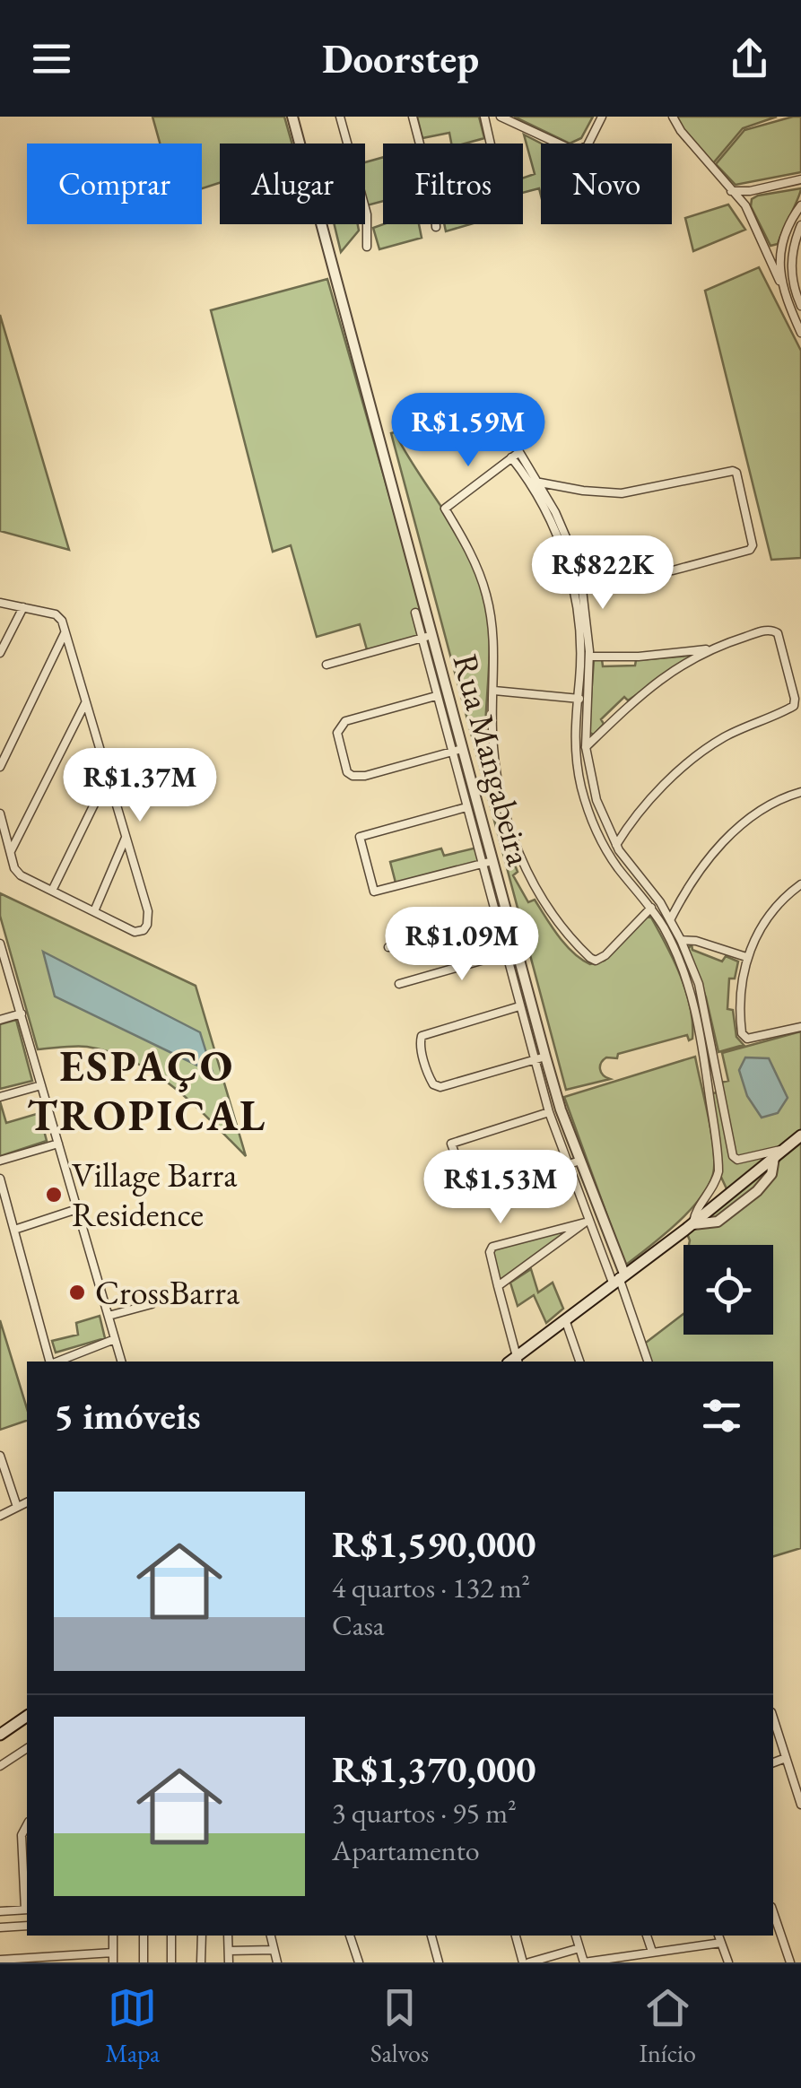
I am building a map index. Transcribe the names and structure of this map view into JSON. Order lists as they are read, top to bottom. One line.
{"streets":{"street":["Rua Mangabeira"]},"districts":["ESPAÇO TROPICAL"],"places":["Village Barra Residence","CrossBarra"],"page":{"header":"Doorstep","chip":["Comprar","Alugar","Filtros","Novo"],"price":["R$1.59M","R$822K","R$1.37M","R$1.09M","R$1.53M"],"heading":"5 imóveis","list":[{"name":"R$1,590,000","note":"4 quartos · 132 m² · Casa"},{"name":"R$1,370,000","note":"3 quartos · 95 m² · Apartamento"}],"tabs":["Mapa","Salvos","Início"]}}
